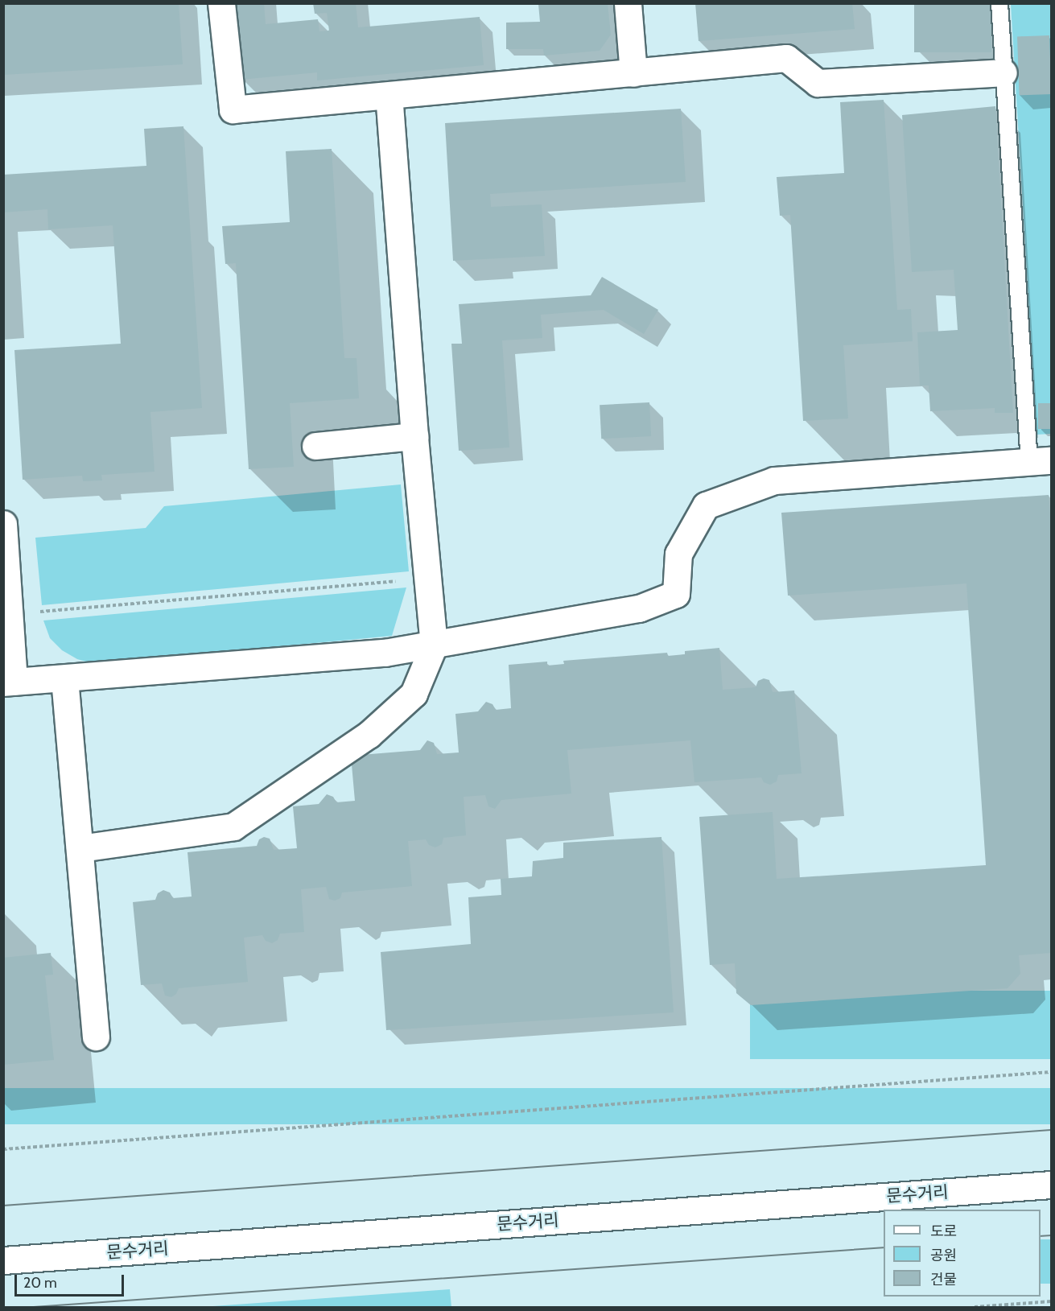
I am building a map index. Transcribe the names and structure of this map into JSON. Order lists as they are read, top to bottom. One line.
{"streets":{"street":["문수거리"]},"legend":["도로","공원","건물"],"scale_bar":"20 m"}
